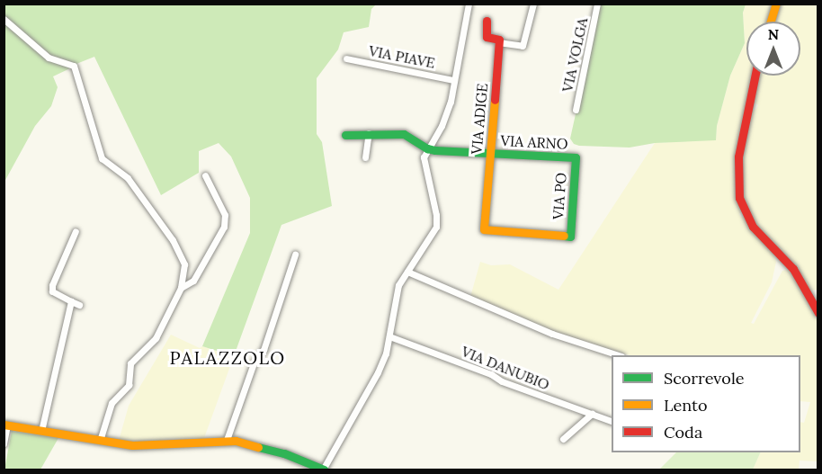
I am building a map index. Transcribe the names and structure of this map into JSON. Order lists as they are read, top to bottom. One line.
{"streets":{"street":["VIA VOLGA","VIA PIAVE","VIA ADIGE","VIA ARNO","VIA PO","VIA DANUBIO"]},"crossings":[["VIA ADIGE","VIA ARNO"],["VIA ADIGE","VIA PO"],["VIA ARNO","VIA PO"]],"districts":["PALAZZOLO"],"legend":["Scorrevole","Lento","Coda"],"north":"top"}
